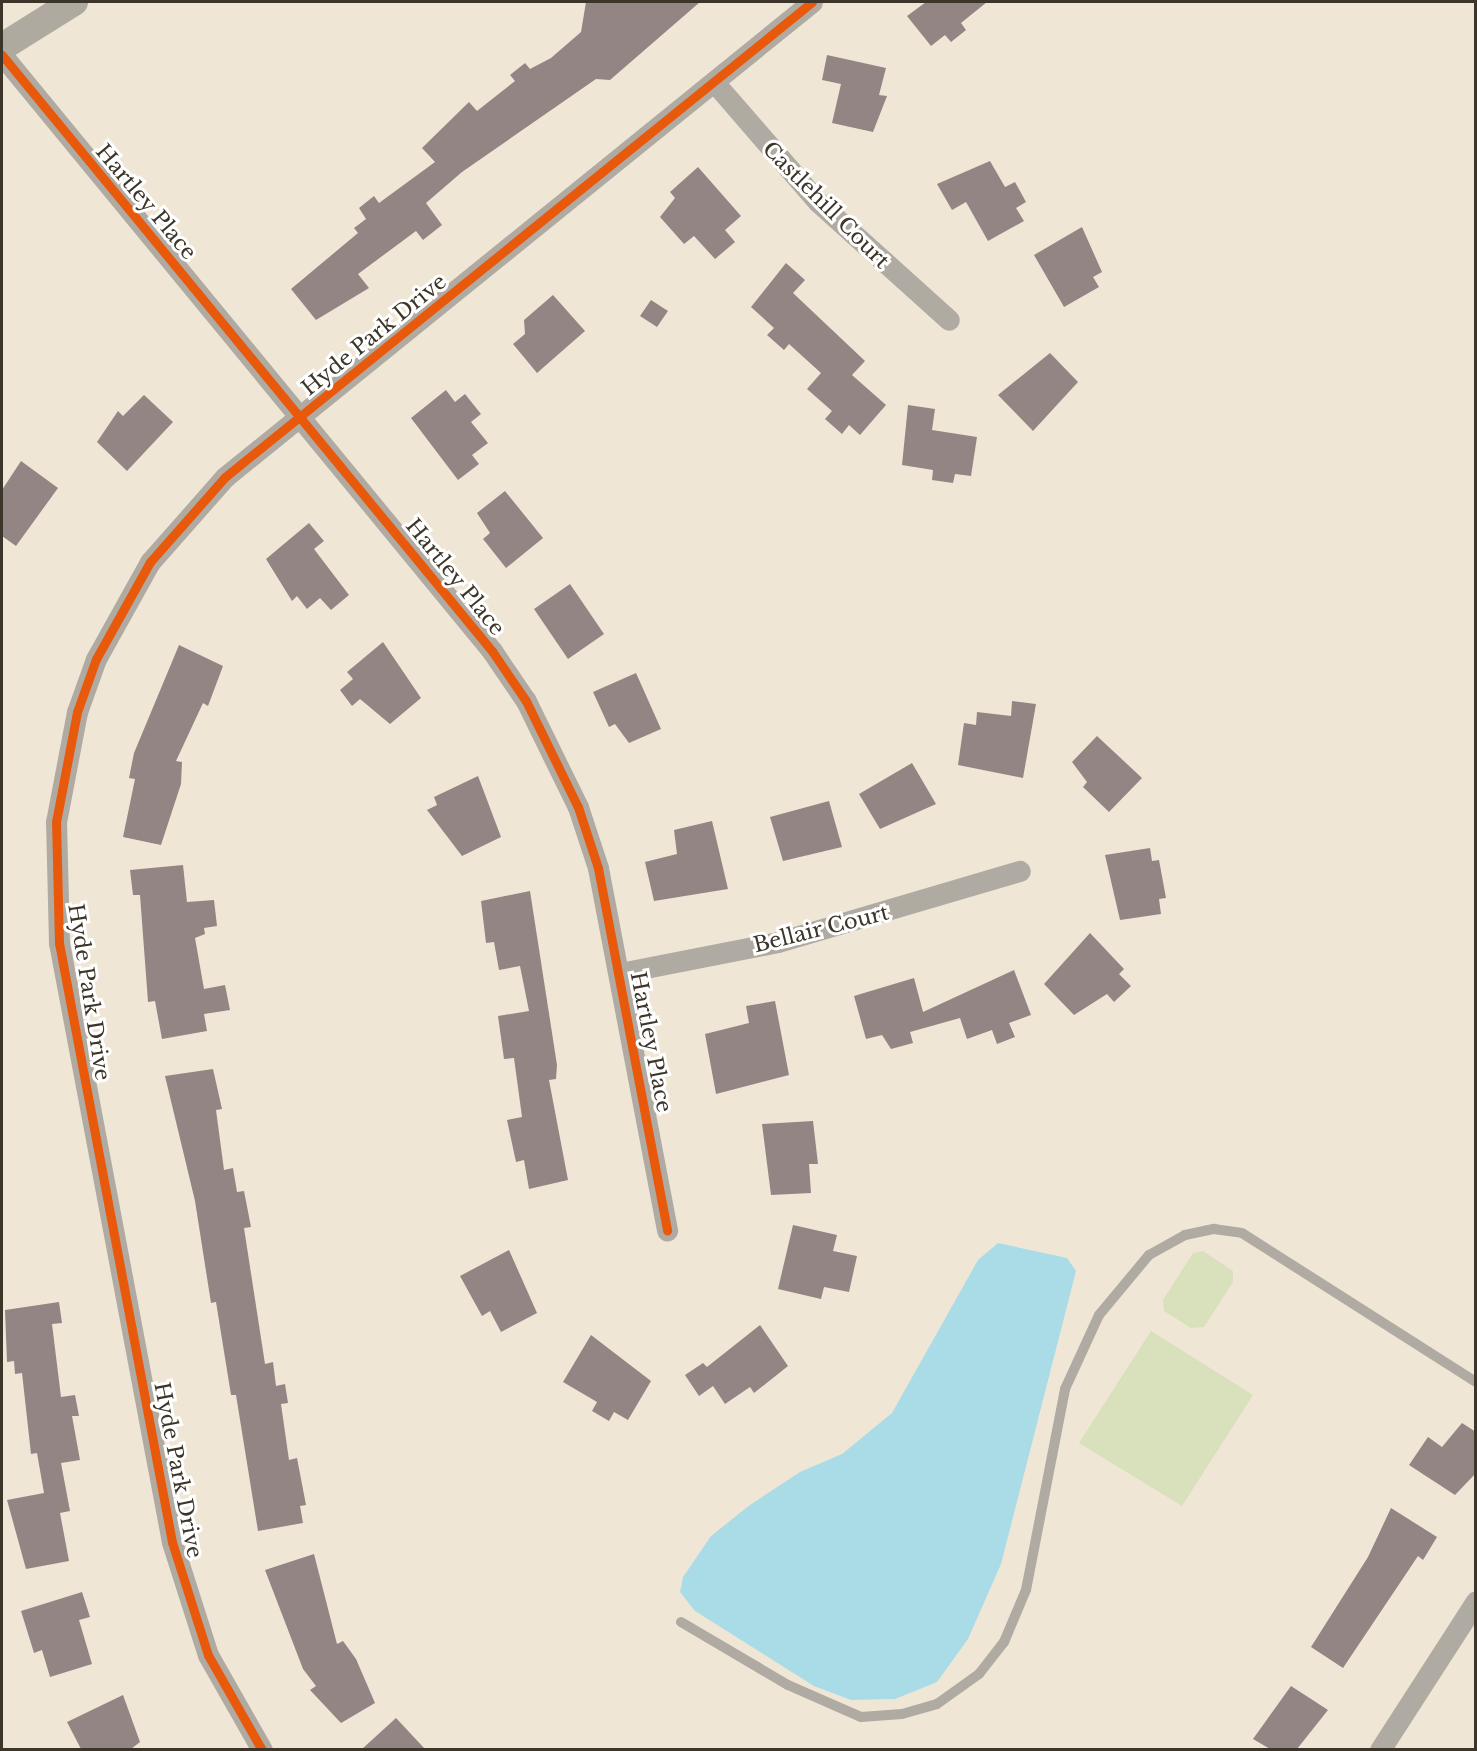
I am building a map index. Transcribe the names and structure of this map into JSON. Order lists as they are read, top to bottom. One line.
{"streets":{"street":["Hartley Place","Castlehill Court","Hyde Park Drive","Bellair Court"]},"crossings":[["Hartley Place","Hyde Park Drive"],["Hartley Place","Bellair Court"],["Castlehill Court","Hyde Park Drive"]]}
